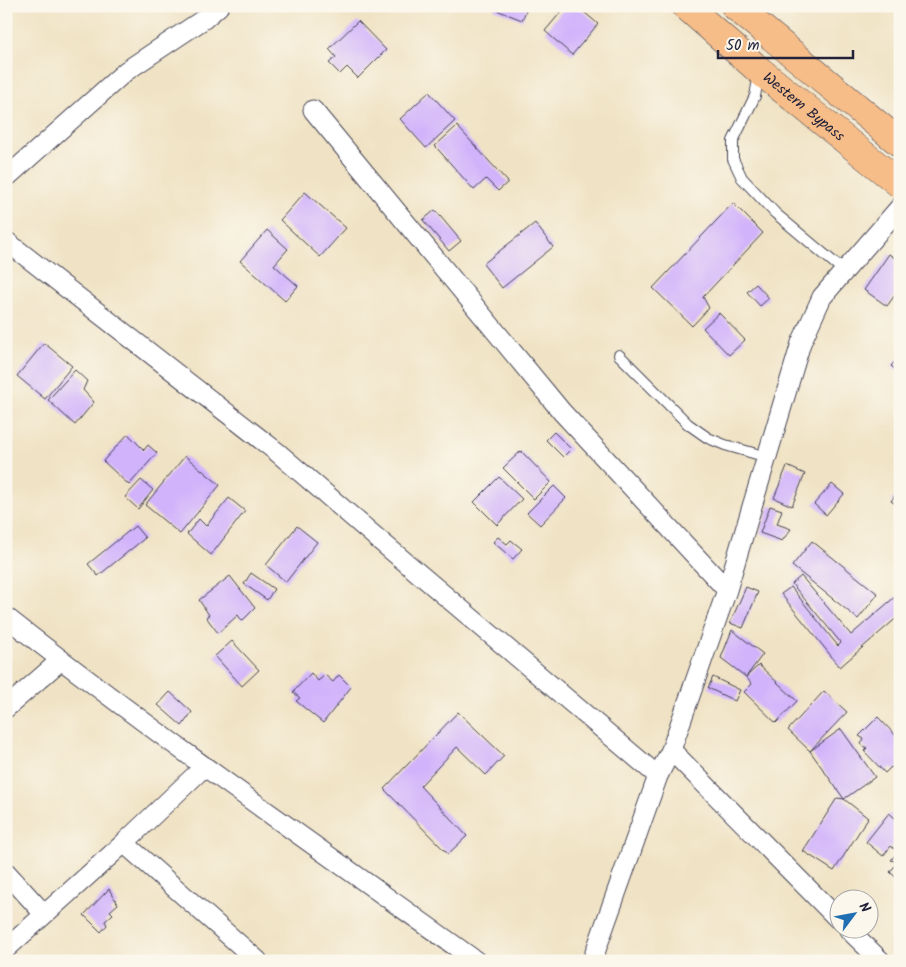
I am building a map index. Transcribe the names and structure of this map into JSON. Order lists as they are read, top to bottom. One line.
{"streets":{"main road":["Western Bypass"]},"scale_bar":"50 m","north":"top right"}
